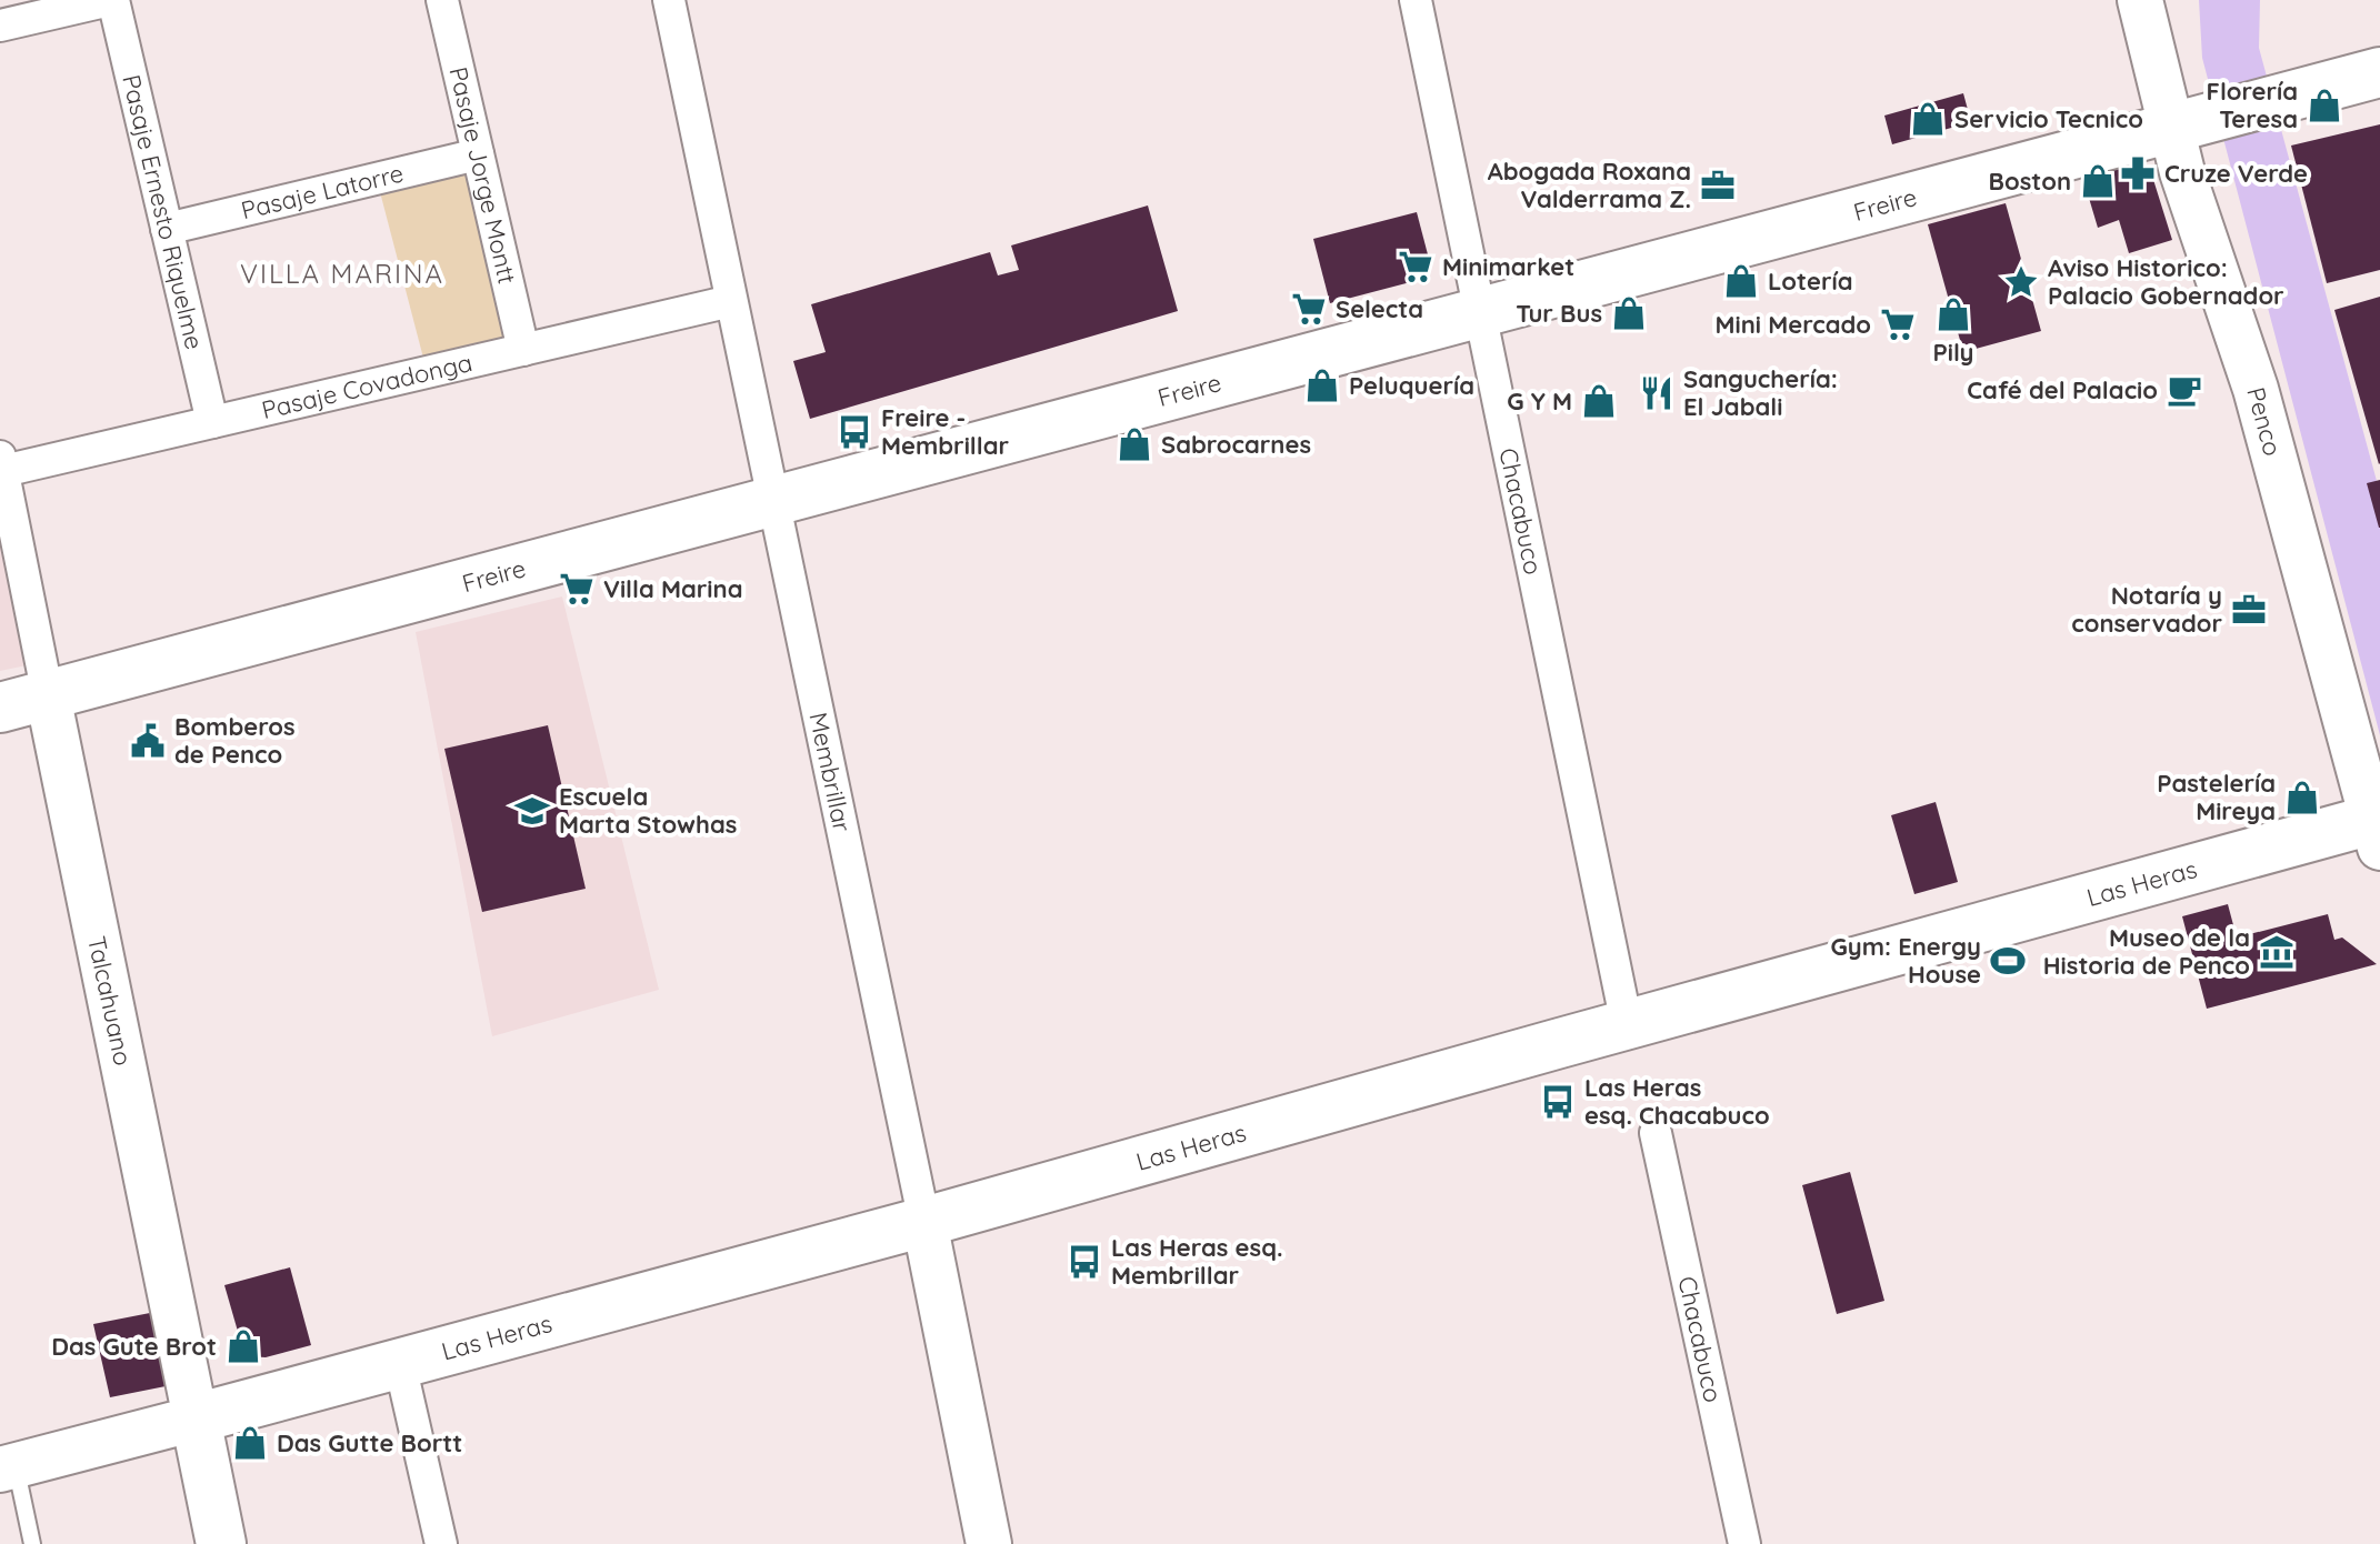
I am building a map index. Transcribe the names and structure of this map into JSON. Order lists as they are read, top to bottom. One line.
{"streets":{"main road":["Freire","Las Heras","Talcahuano"],"street":["Pasaje Jorge Montt","Pasaje Latorre","Pasaje Ernesto Riquelme","Pasaje Covadonga","Penco","Chacabuco","Membrillar"]},"crossings":[["Pasaje Jorge Montt","Pasaje Latorre"],["Pasaje Jorge Montt","Pasaje Covadonga"],["Pasaje Latorre","Pasaje Ernesto Riquelme"],["Freire","Penco"],["Freire","Chacabuco"],["Freire","Membrillar"],["Freire","Talcahuano"],["Pasaje Ernesto Riquelme","Pasaje Covadonga"],["Pasaje Covadonga","Membrillar"],["Pasaje Covadonga","Talcahuano"],["Penco","Las Heras"],["Chacabuco","Las Heras"],["Membrillar","Las Heras"],["Las Heras","Talcahuano"]],"districts":["VILLA MARINA"],"places":{"shop":["Florería Teresa","Servicio Tecnico","Boston","Lotería","Tur Bus","Pily","Peluquería","G Y M","Sabrocarnes","Pastelería Mireya","Das Gute Brot","Das Gutte Bortt"],"pharmacy":["Cruze Verde"],"office":["Abogada Roxana Valderrama Z.","Notaría y conservador"],"supermarket":["Minimarket","Selecta","Mini Mercado","Villa Marina"],"place":["Aviso Historico: Palacio Gobernador"],"cafe":["Café del Palacio"],"restaurant":["Sanguchería: El Jabali"],"bus stop":["Freire - Membrillar","Las Heras esq. Chacabuco","Las Heras esq. Membrillar"],"public building":["Bomberos de Penco"],"school or university":["Escuela Marta Stowhas"],"museum":["Museo de la Historia de Penco"],"sports":["Gym: Energy House"]}}
